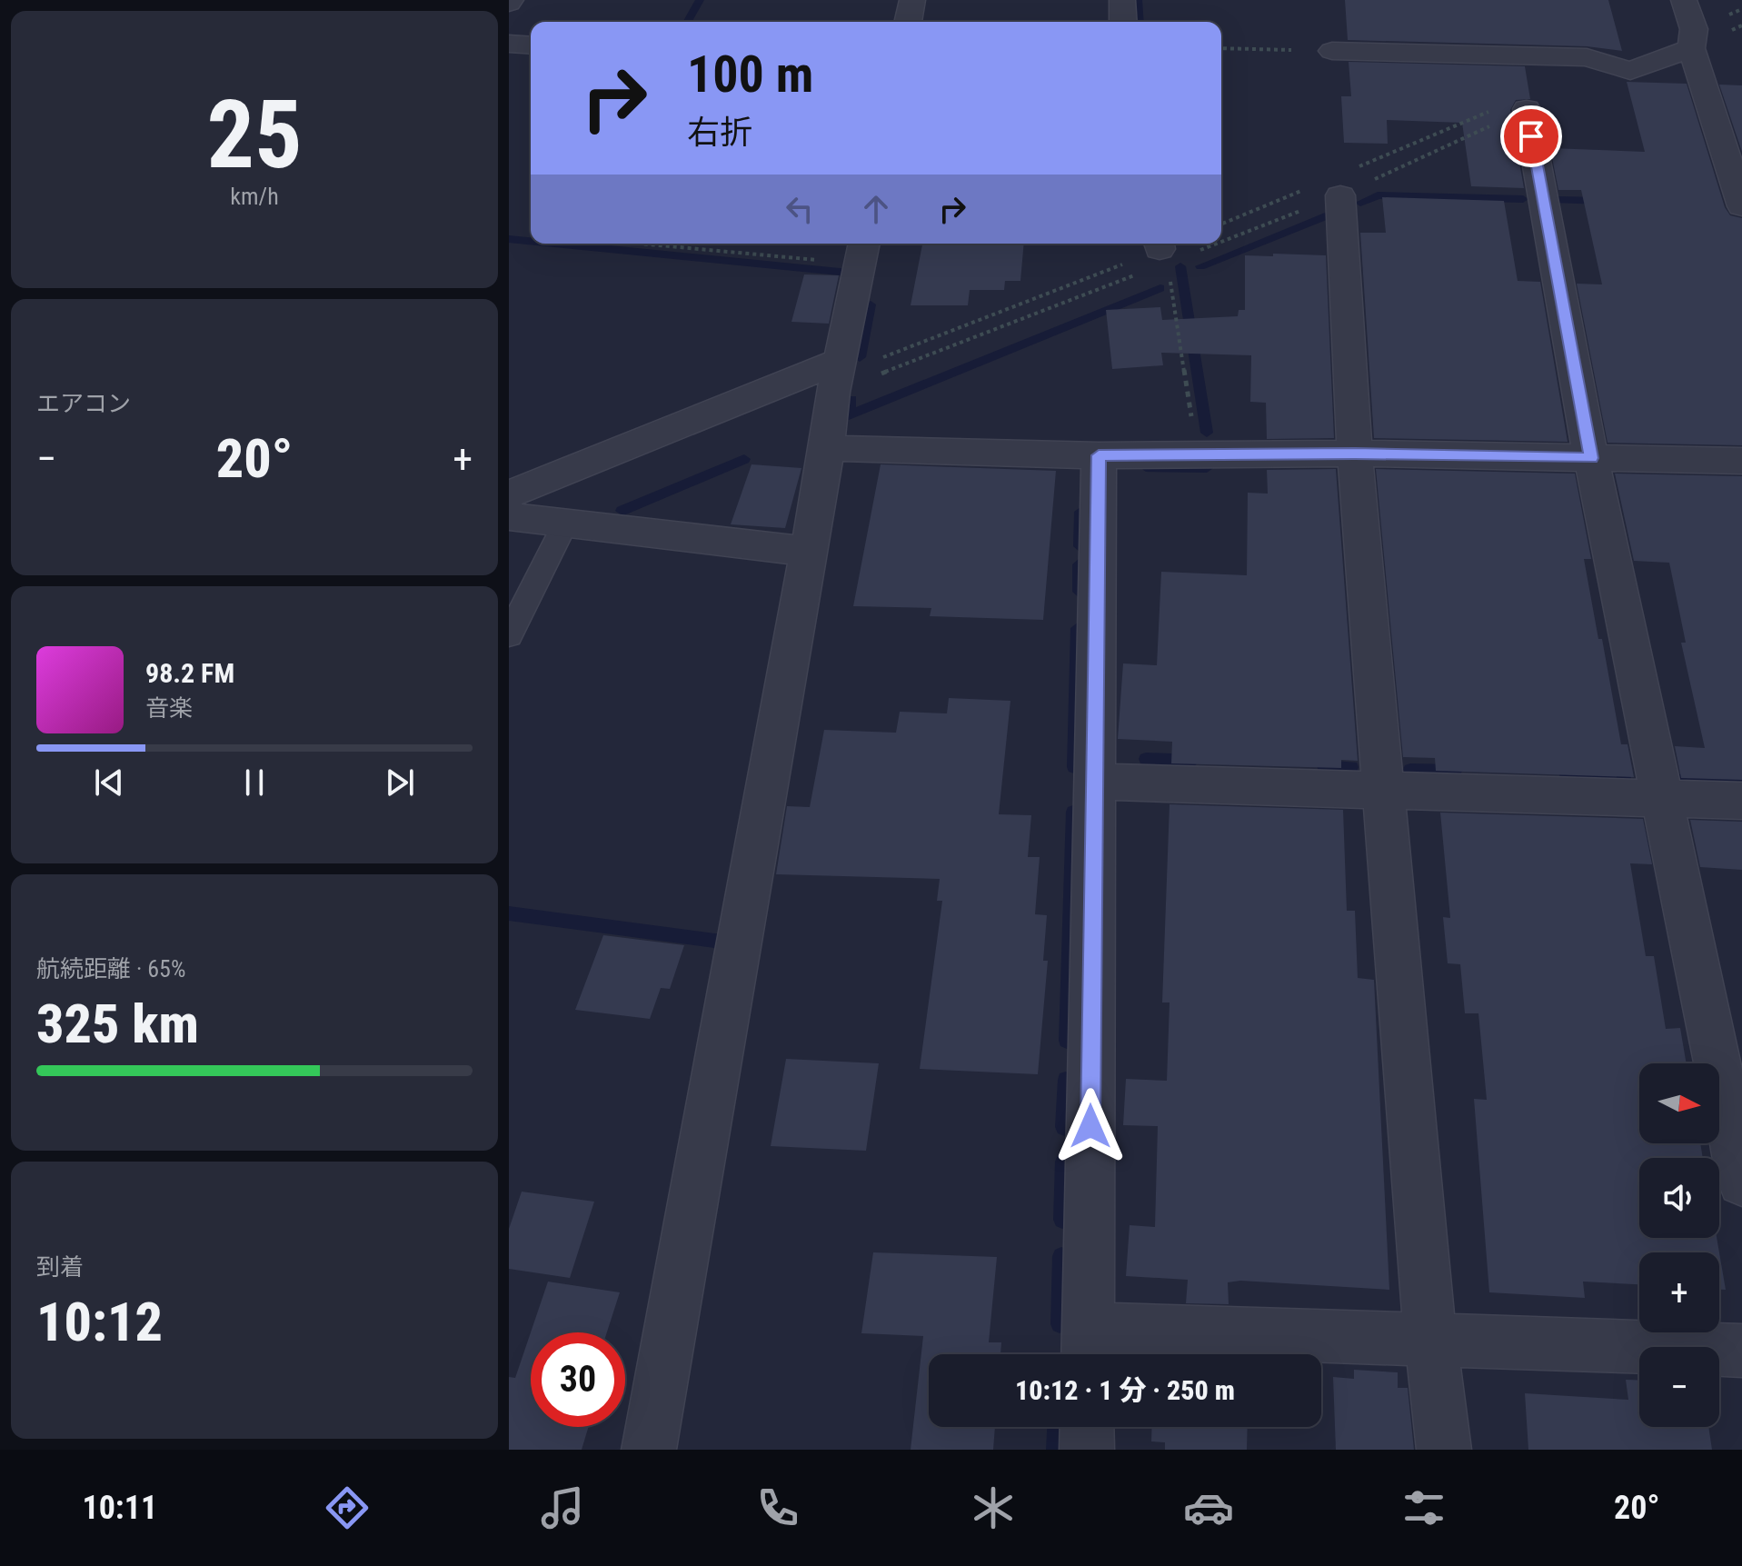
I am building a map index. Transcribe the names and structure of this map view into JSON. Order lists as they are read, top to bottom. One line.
{"north":"right","page":{"tile":[["25","km/h"],"エアコン",["航続距離 · 65%","325 km"],["到着","10:12"]],"turn":["100 m","右折"],"heat":["−","20°","+"],"song":["98.2 FM","音楽"],"map_buttons":["+","−"],"limit":"30","trip":"10:12 · 1 分 · 250 m","tabs":["10:11","20°"]}}
